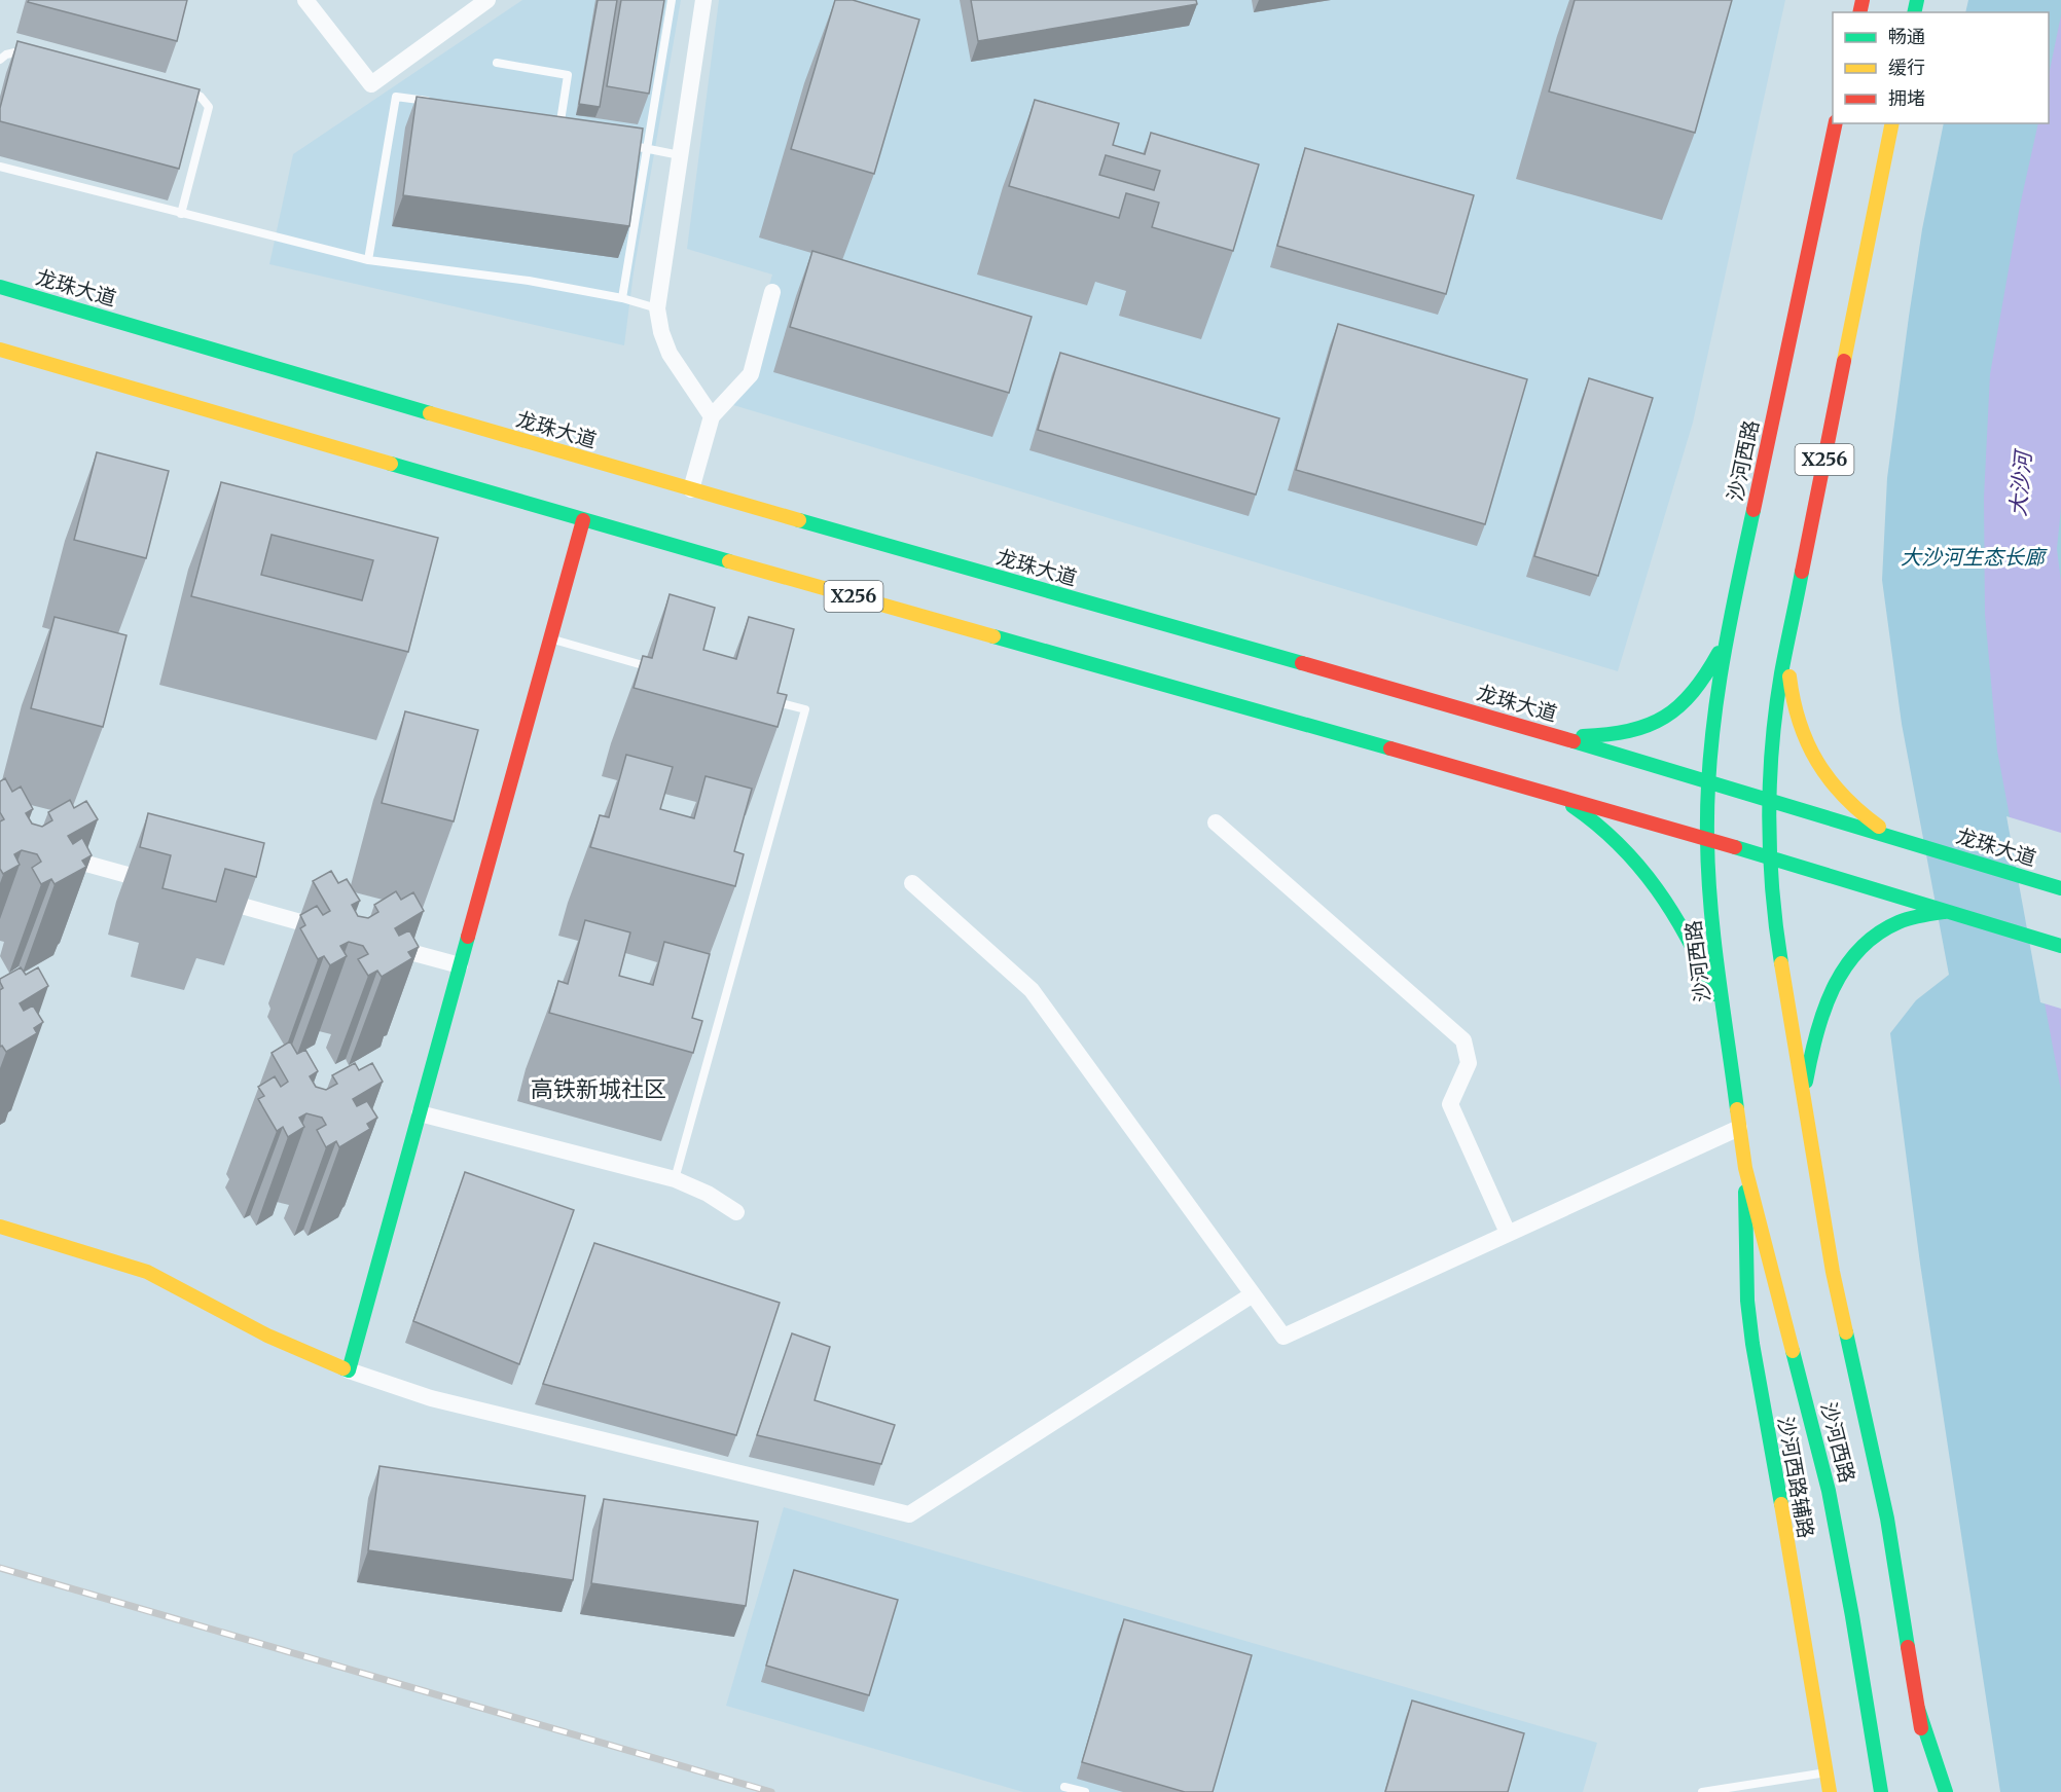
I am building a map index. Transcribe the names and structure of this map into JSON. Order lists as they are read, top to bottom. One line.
{"streets":{"main road":["龙珠大道","X256","沙河西路","沙河西路辅路"]},"crossings":[["龙珠大道","X256"],["龙珠大道","沙河西路"],["X256","沙河西路"],["沙河西路","沙河西路辅路"]],"districts":["高铁新城社区"],"water":["大沙河"],"parks":["大沙河生态长廊"],"legend":["畅通","缓行","拥堵"]}
